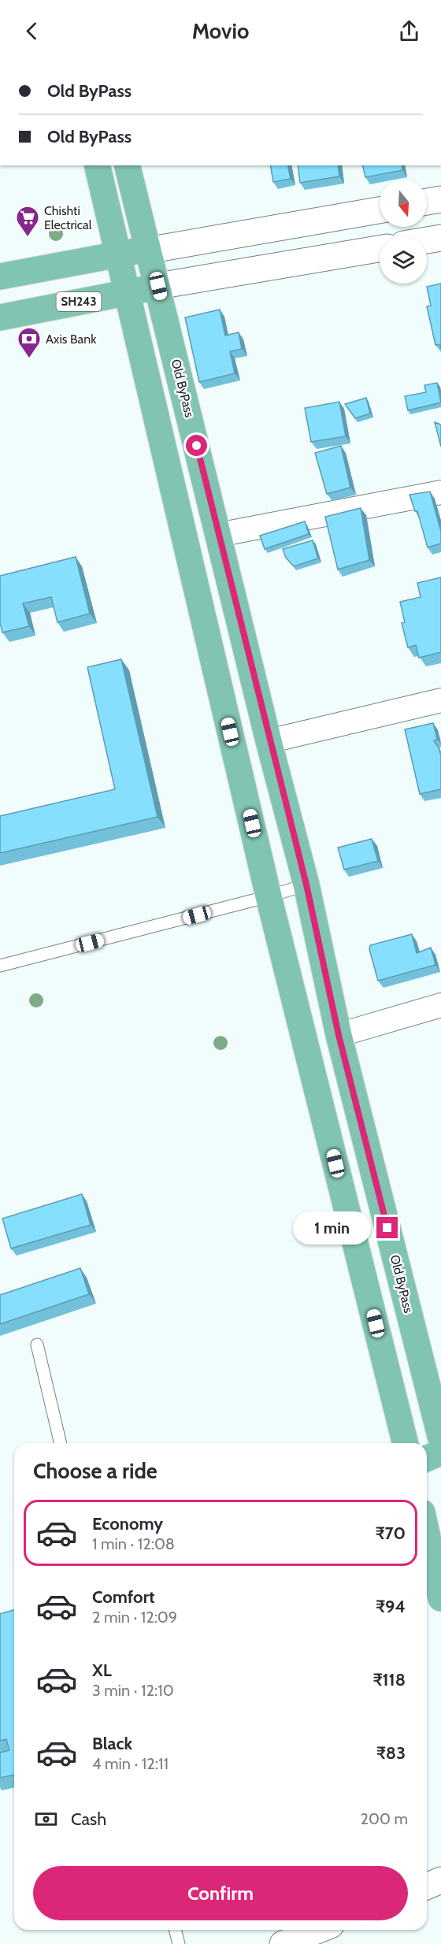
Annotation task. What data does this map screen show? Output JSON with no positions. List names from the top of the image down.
{
  "streets": {
    "main road": ["SH243", "Old ByPass"]
  },
  "crossings": [
    ["SH243", "Old ByPass"]
  ],
  "places": {
    "supermarket": ["Chishti Electrical"],
    "bank": ["Axis Bank"]
  },
  "north": "bottom",
  "page": {
    "header": "Movio",
    "banner": ["Old ByPass", "Old ByPass"],
    "bubble": "1 min",
    "heading": "Choose a ride",
    "list": [
      {
        "name": "Economy",
        "note": "1 min · 12:08",
        "value": "₹70"
      },
      {
        "name": "Comfort",
        "note": "2 min · 12:09",
        "value": "₹94"
      },
      {
        "name": "XL",
        "note": "3 min · 12:10",
        "value": "₹118"
      },
      {
        "name": "Black",
        "note": "4 min · 12:11",
        "value": "₹83"
      }
    ],
    "pay": ["Cash", "200 m"],
    "buttons": "Confirm"
  }
}
